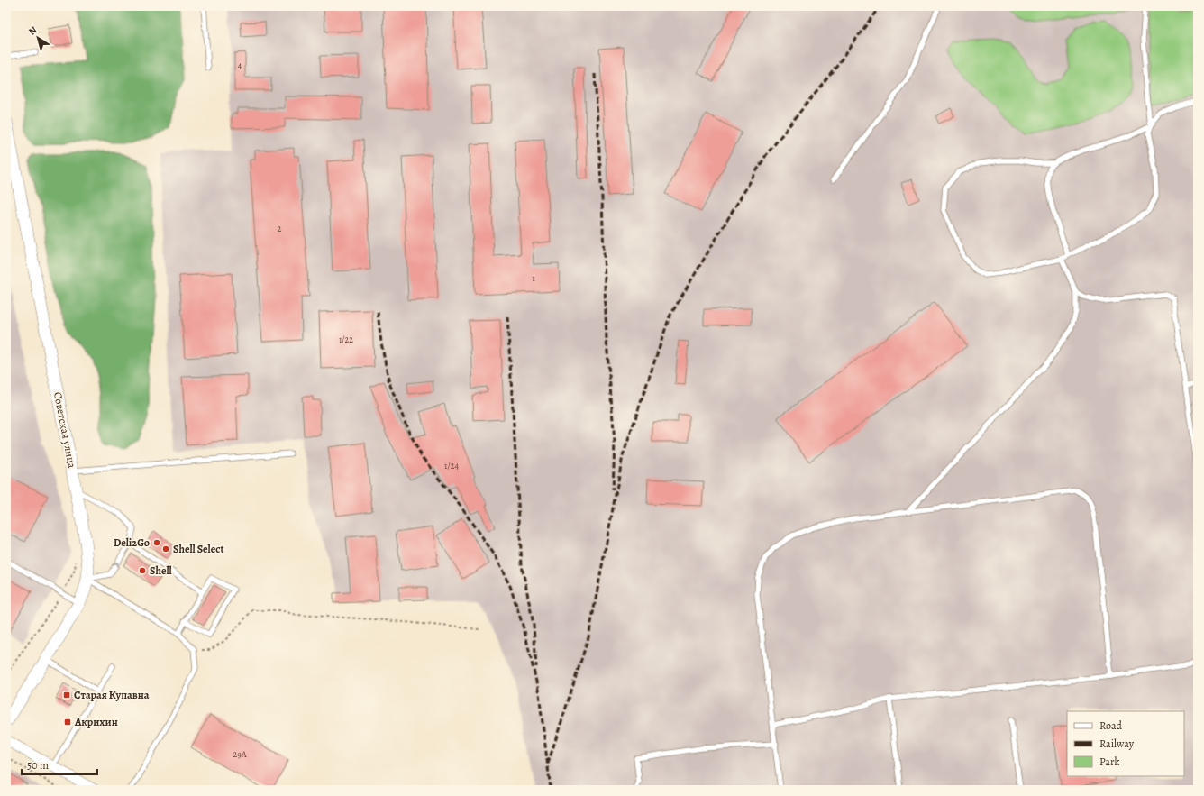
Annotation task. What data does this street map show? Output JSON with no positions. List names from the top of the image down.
{
  "streets": {
    "street": ["Советская улица"]
  },
  "places": {
    "other": ["Deli2Go", "Shell Select", "Shell"],
    "transit": ["Старая Купавна", "Акрихин"]
  },
  "house_numbers": [
    "4",
    "2",
    "1",
    "1/22",
    "1/24",
    "29А"
  ],
  "legend": ["Road", "Railway", "Park"],
  "scale_bar": "50 m",
  "north": "top left"
}
